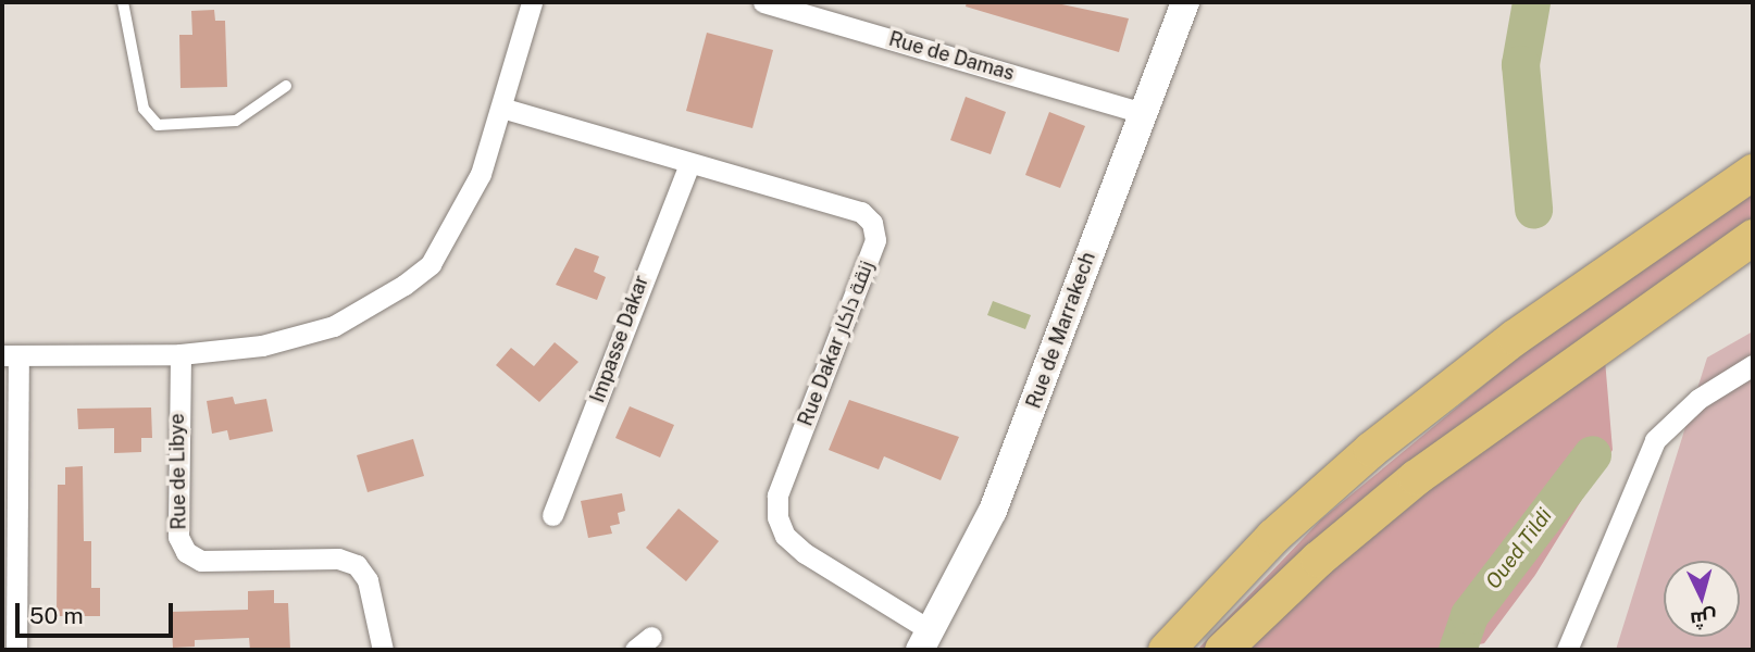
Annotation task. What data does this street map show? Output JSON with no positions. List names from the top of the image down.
{
  "streets": {
    "street": [
      "Rue de Damas",
      "Rue de Marrakech",
      "Impasse Dakar",
      "Rue Dakar زنقة داكار",
      "Rue de Libye"
    ]
  },
  "crossings": [
    ["Rue de Damas", "Rue de Marrakech"],
    ["Rue de Marrakech", "Rue Dakar زنقة داكار"],
    ["Impasse Dakar", "Rue Dakar زنقة داكار"]
  ],
  "water": ["Oued Tildi"],
  "scale_bar": "50 m",
  "north": "bottom"
}
